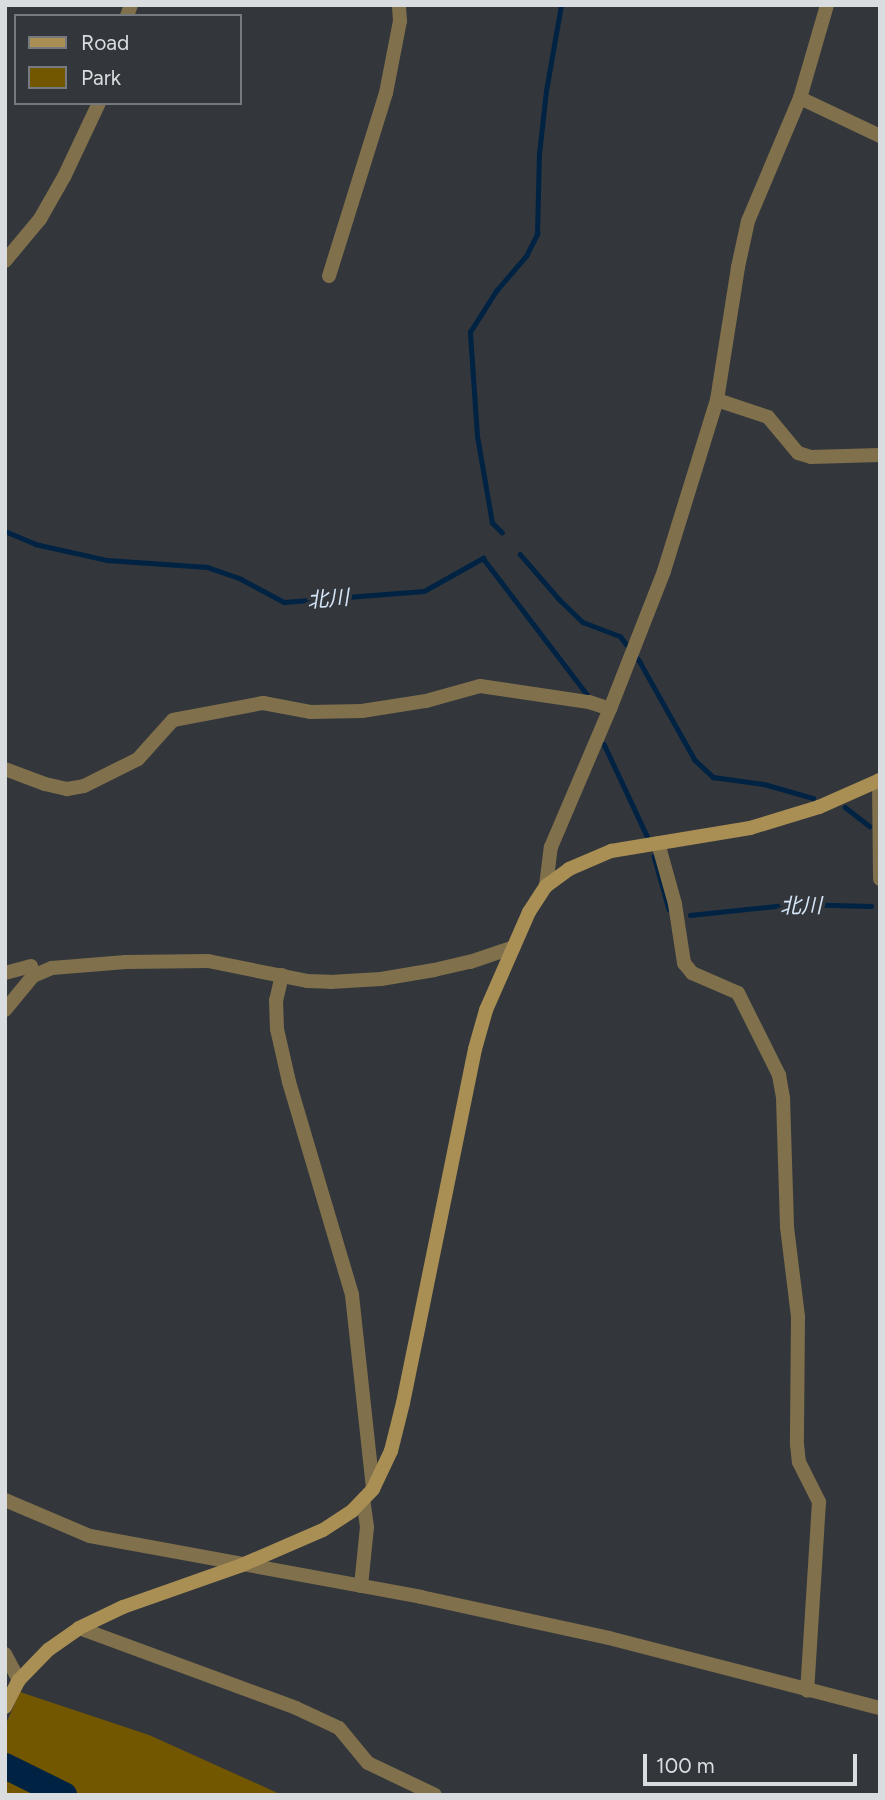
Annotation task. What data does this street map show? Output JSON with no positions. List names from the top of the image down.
{
  "water": ["北川"],
  "legend": ["Road", "Park"],
  "scale_bar": "100 m"
}
